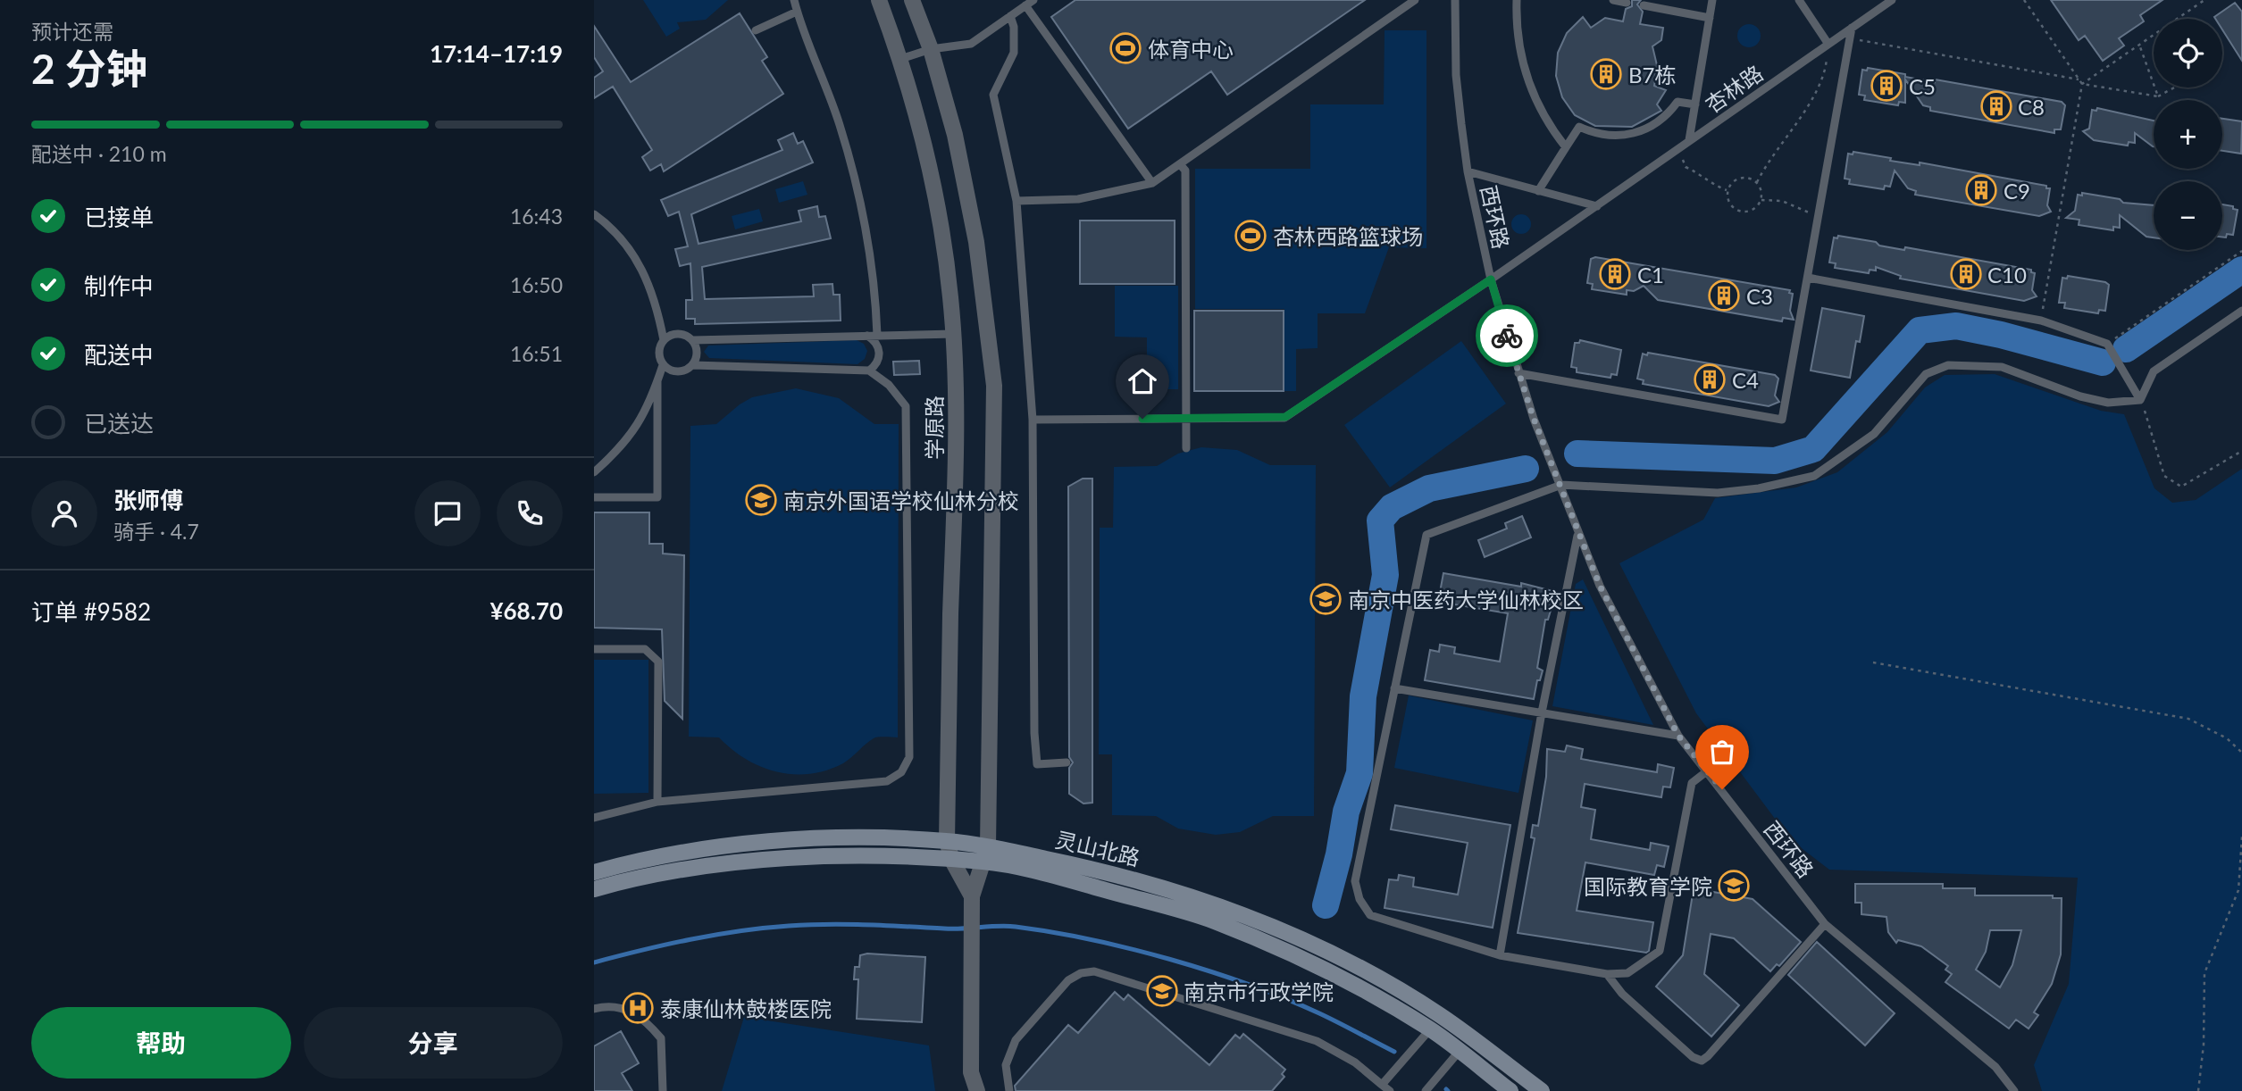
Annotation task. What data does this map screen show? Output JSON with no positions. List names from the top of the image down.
{
  "streets": {
    "main road": ["灵山北路"],
    "street": ["学原路"],
    "lane": ["杏林路", "西环路"]
  },
  "crossings": [
    ["杏林路", "西环路"],
    ["学原路", "灵山北路"]
  ],
  "places": {
    "sports": ["体育中心", "杏林西路篮球场"],
    "building": [
      "B7栋",
      "C5",
      "C8",
      "C9",
      "C1",
      "C10",
      "C3",
      "C4"
    ],
    "school or university": [
      "南京外国语学校仙林分校",
      "南京中医药大学仙林校区",
      "国际教育学院",
      "南京市行政学院"
    ],
    "hospital": ["泰康仙林鼓楼医院"]
  },
  "page": {
    "heading": ["2 分钟", "预计还需", "17:14–17:19"],
    "panel": [
      "张师傅",
      "骑手 · 4.7",
      "订单 #9582",
      "¥68.70"
    ],
    "map_buttons": ["+", "−"],
    "bar": "配送中 · 210 m",
    "list": [
      ["已接单", "16:43"],
      ["制作中", "16:50"],
      ["配送中", "16:51"],
      "已送达"
    ],
    "buttons": ["帮助", "分享"]
  }
}
